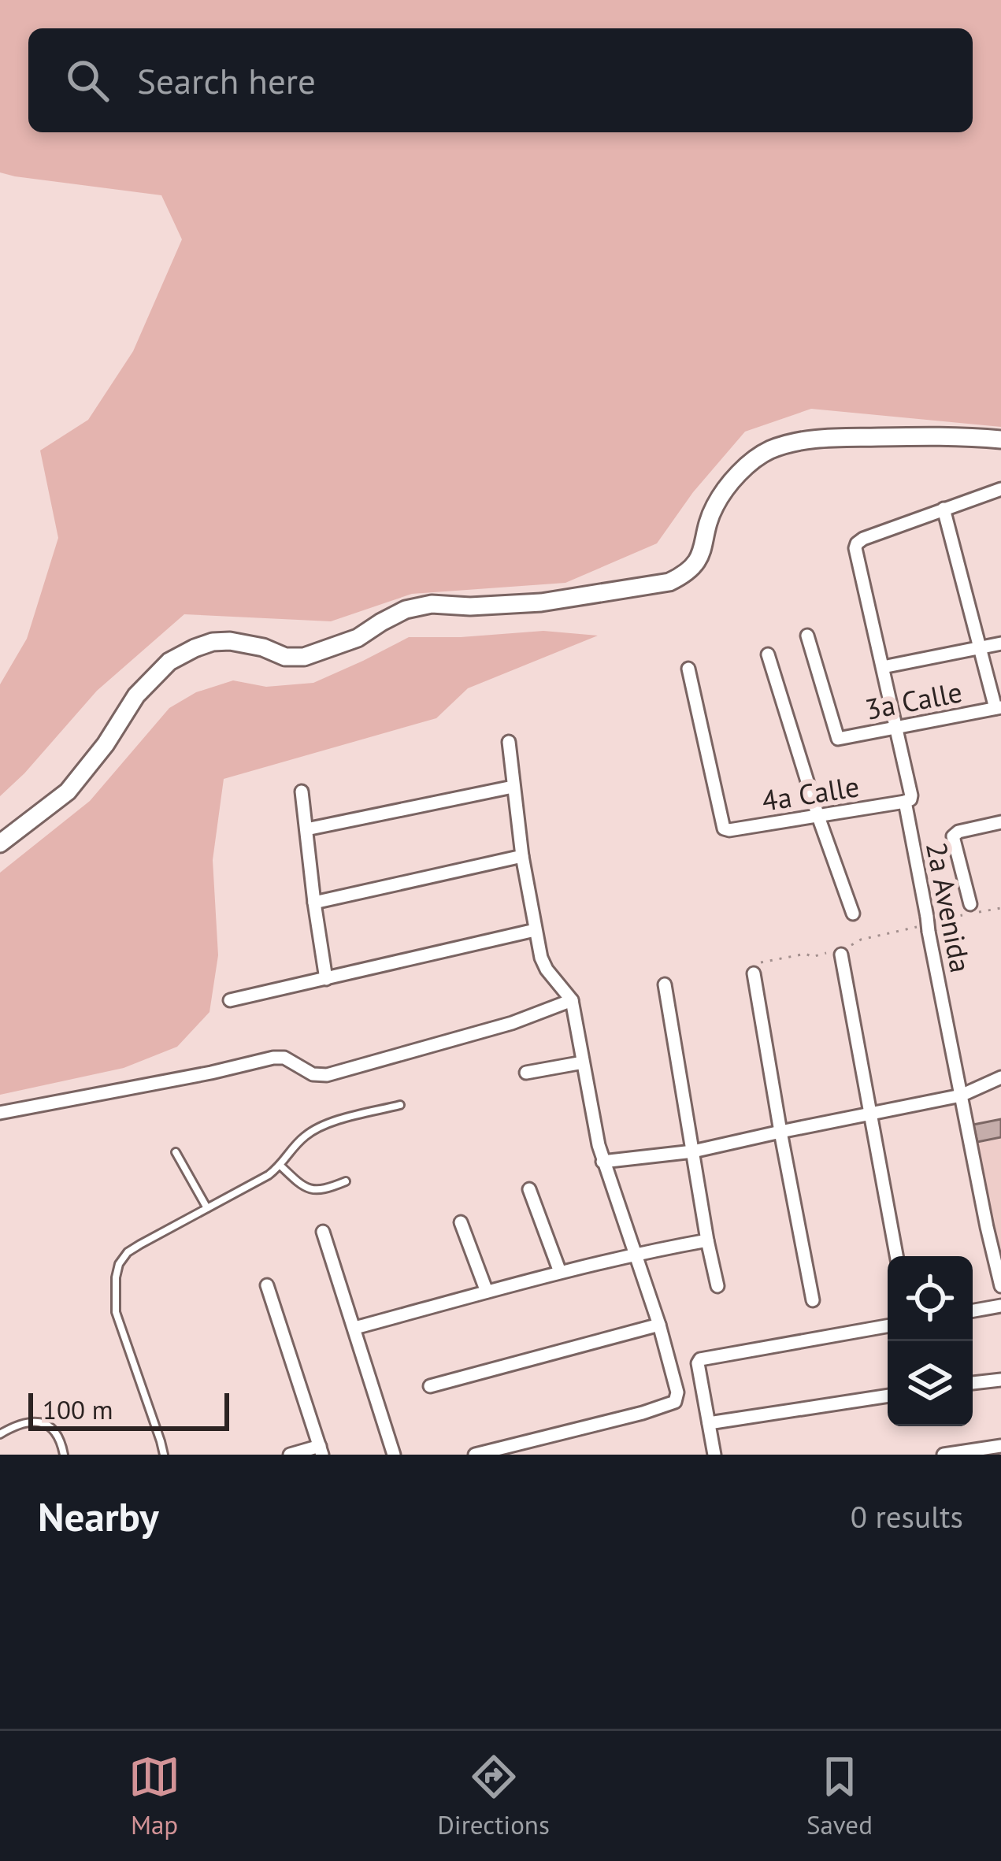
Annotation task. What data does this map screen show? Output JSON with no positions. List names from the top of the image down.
{
  "streets": {
    "street": ["3a Calle", "4a Calle", "2a Avenida"]
  },
  "crossings": [
    ["3a Calle", "2a Avenida"],
    ["4a Calle", "2a Avenida"]
  ],
  "scale_bar": "100 m",
  "page": {
    "search": "Search here",
    "scale": "100 m",
    "heading": ["Nearby", "0 results"],
    "nav": ["Map", "Directions", "Saved"]
  }
}
